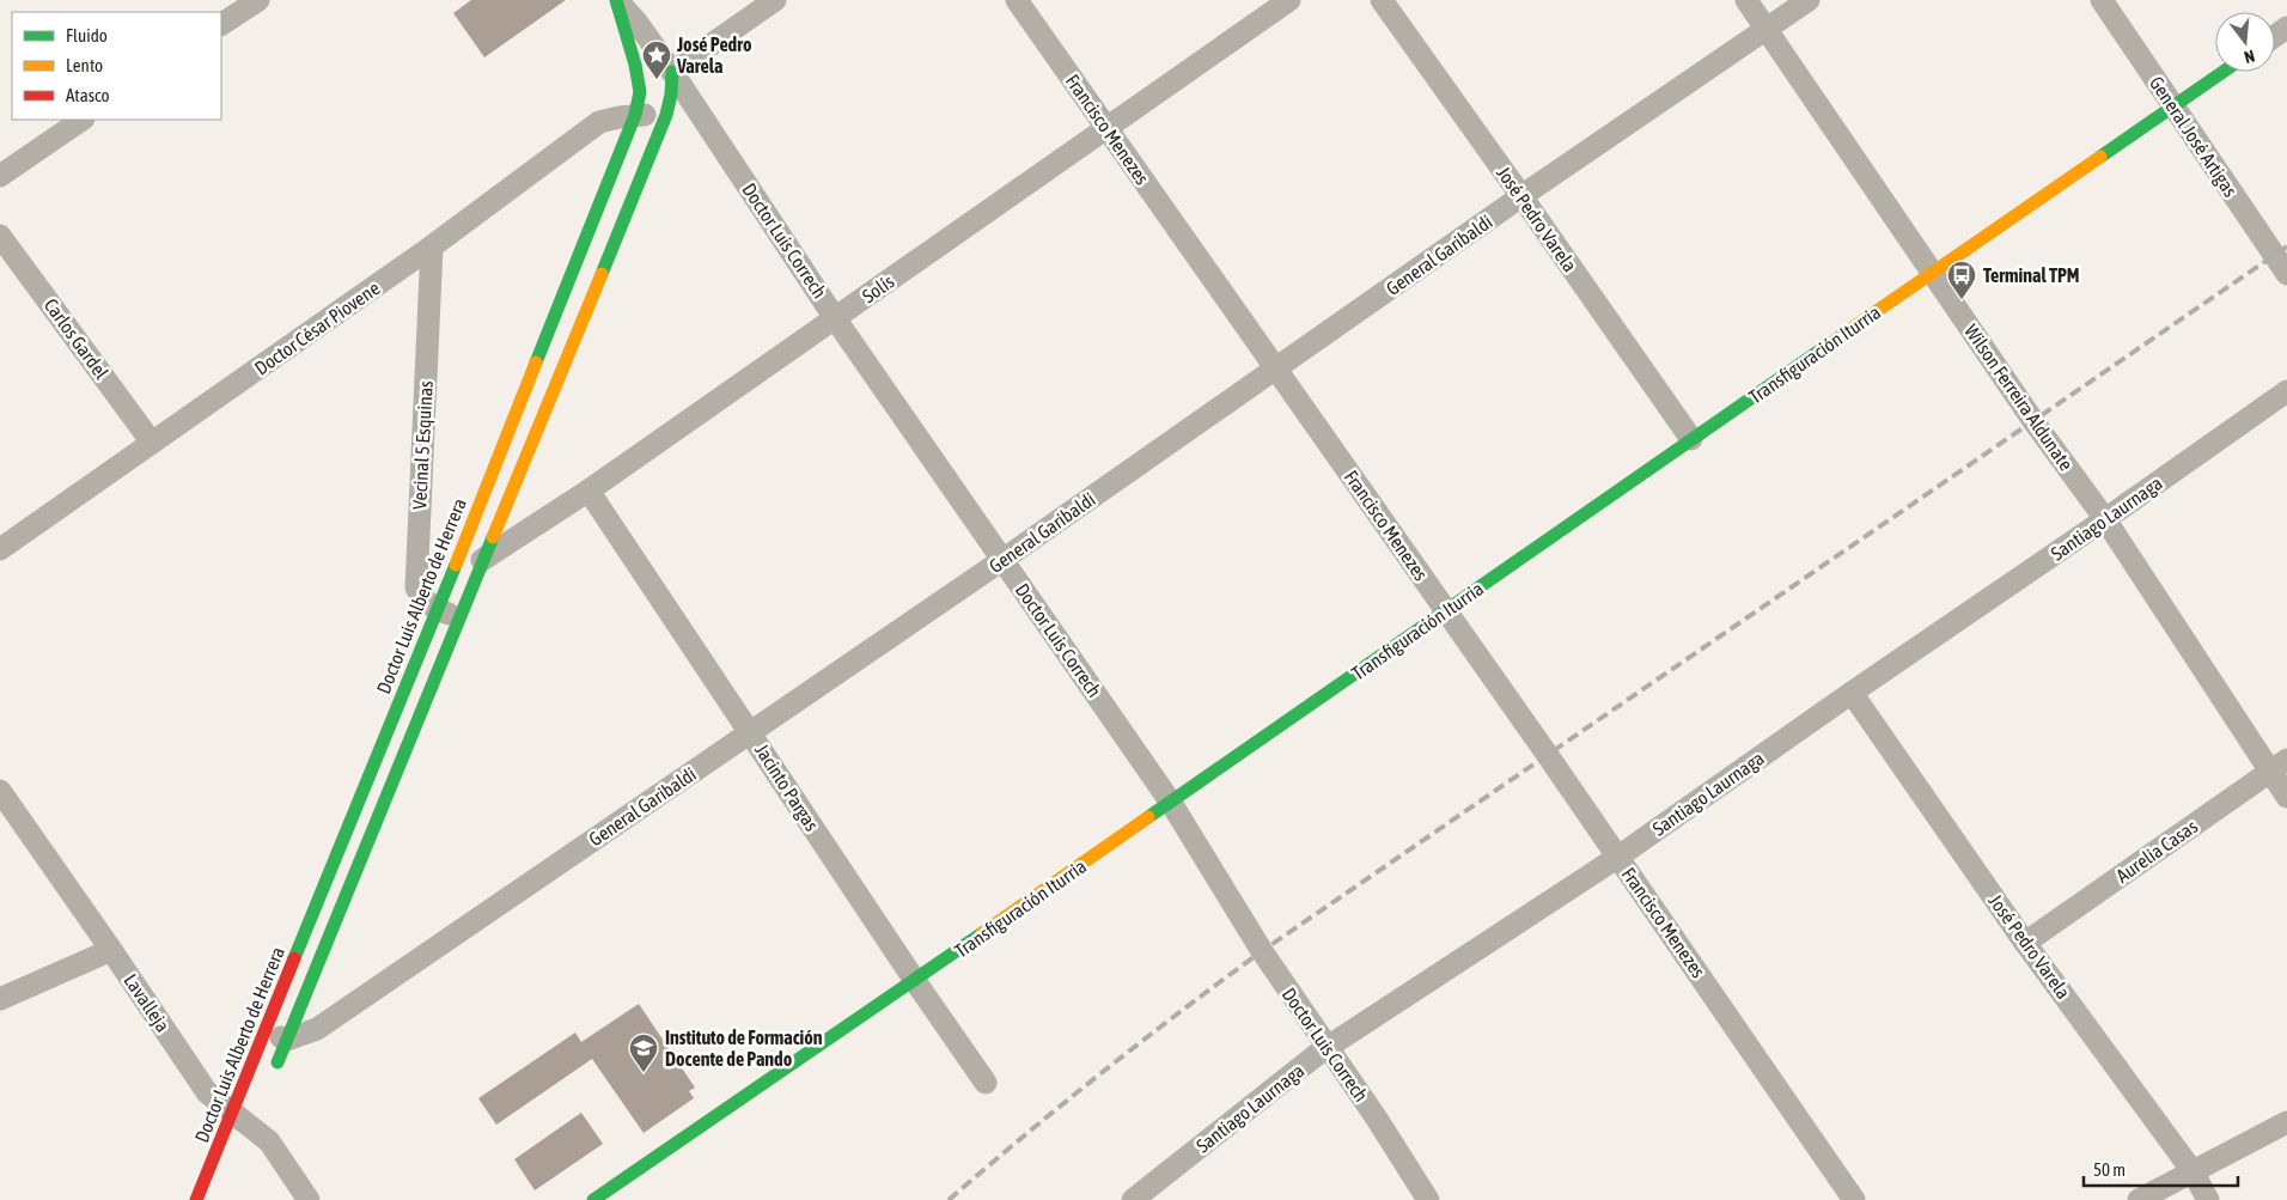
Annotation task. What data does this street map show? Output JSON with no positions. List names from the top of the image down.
{
  "streets": {
    "street": [
      "Francisco Menezes",
      "General José Artigas",
      "José Pedro Varela",
      "Doctor Luis Correch",
      "General Garibaldi",
      "Solís",
      "Doctor César Piovene",
      "Carlos Gardel",
      "Transfiguración Iturria",
      "Wilson Ferreira Aldunate",
      "Vecinal 5 Esquinas",
      "Santiago Laurnaga",
      "Doctor Luis Alberto de Herrera",
      "Jacinto Pargas",
      "Aurelia Casas",
      "Lavalleja"
    ]
  },
  "crossings": [
    ["Francisco Menezes", "General Garibaldi"],
    ["Francisco Menezes", "Solís"],
    ["Francisco Menezes", "Transfiguración Iturria"],
    ["Francisco Menezes", "Santiago Laurnaga"],
    ["General José Artigas", "Transfiguración Iturria"],
    ["José Pedro Varela", "General Garibaldi"],
    ["José Pedro Varela", "Transfiguración Iturria"],
    ["José Pedro Varela", "Santiago Laurnaga"],
    ["José Pedro Varela", "Aurelia Casas"],
    ["Doctor Luis Correch", "General Garibaldi"],
    ["Doctor Luis Correch", "Solís"],
    ["Doctor Luis Correch", "Transfiguración Iturria"],
    ["Doctor Luis Correch", "Santiago Laurnaga"],
    ["Doctor Luis Correch", "Doctor Luis Alberto de Herrera"],
    ["General Garibaldi", "Wilson Ferreira Aldunate"],
    ["General Garibaldi", "Jacinto Pargas"],
    ["Solís", "Jacinto Pargas"],
    ["Doctor César Piovene", "Carlos Gardel"],
    ["Doctor César Piovene", "Vecinal 5 Esquinas"],
    ["Doctor César Piovene", "Doctor Luis Alberto de Herrera"],
    ["Transfiguración Iturria", "Wilson Ferreira Aldunate"],
    ["Transfiguración Iturria", "Jacinto Pargas"],
    ["Wilson Ferreira Aldunate", "Santiago Laurnaga"],
    ["Wilson Ferreira Aldunate", "Aurelia Casas"],
    ["Vecinal 5 Esquinas", "Doctor Luis Alberto de Herrera"],
    ["Doctor Luis Alberto de Herrera", "Lavalleja"]
  ],
  "places": {
    "place": ["José Pedro Varela"],
    "bus stop": ["Terminal TPM"],
    "school or university": ["Instituto de Formación Docente de Pando"]
  },
  "legend": ["Fluido", "Lento", "Atasco"],
  "scale_bar": "50 m",
  "north": "bottom"
}
